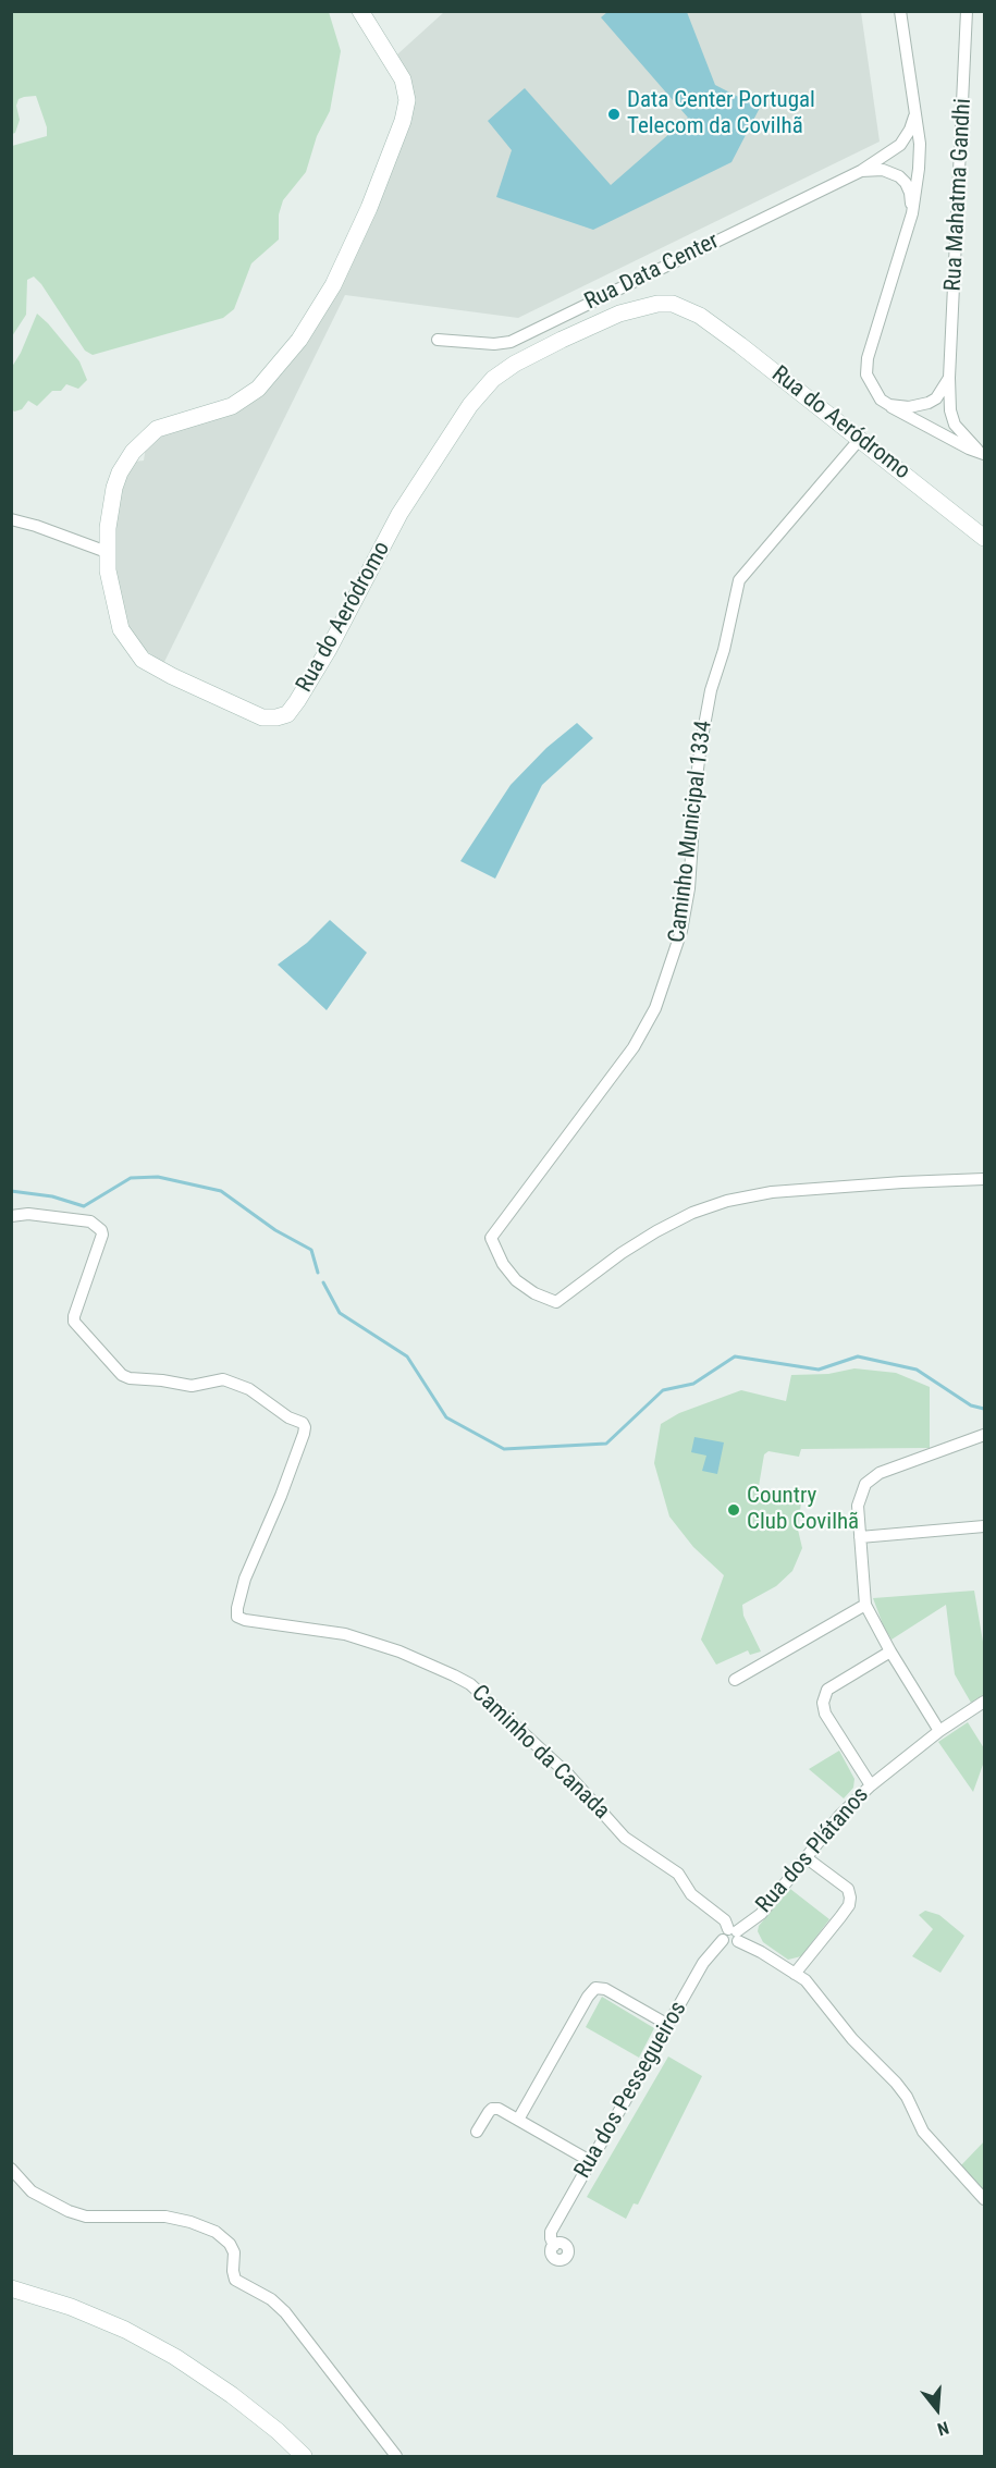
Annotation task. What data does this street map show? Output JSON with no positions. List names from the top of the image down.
{
  "streets": {
    "main road": ["Rua do Aeródromo"],
    "street": [
      "Rua Mahatma Gandhi",
      "Rua Data Center",
      "Caminho Municipal 1334",
      "Caminho da Canada",
      "Rua dos Plátanos",
      "Rua dos Pessegueiros"
    ]
  },
  "crossings": [
    ["Rua Mahatma Gandhi", "Rua Data Center"],
    ["Rua do Aeródromo", "Caminho Municipal 1334"],
    ["Caminho da Canada", "Rua dos Plátanos"],
    ["Caminho da Canada", "Rua dos Pessegueiros"],
    ["Rua dos Plátanos", "Rua dos Pessegueiros"]
  ],
  "places": ["Data Center Portugal Telecom da Covilhã", "Country Club Covilhã"],
  "north": "bottom"
}
